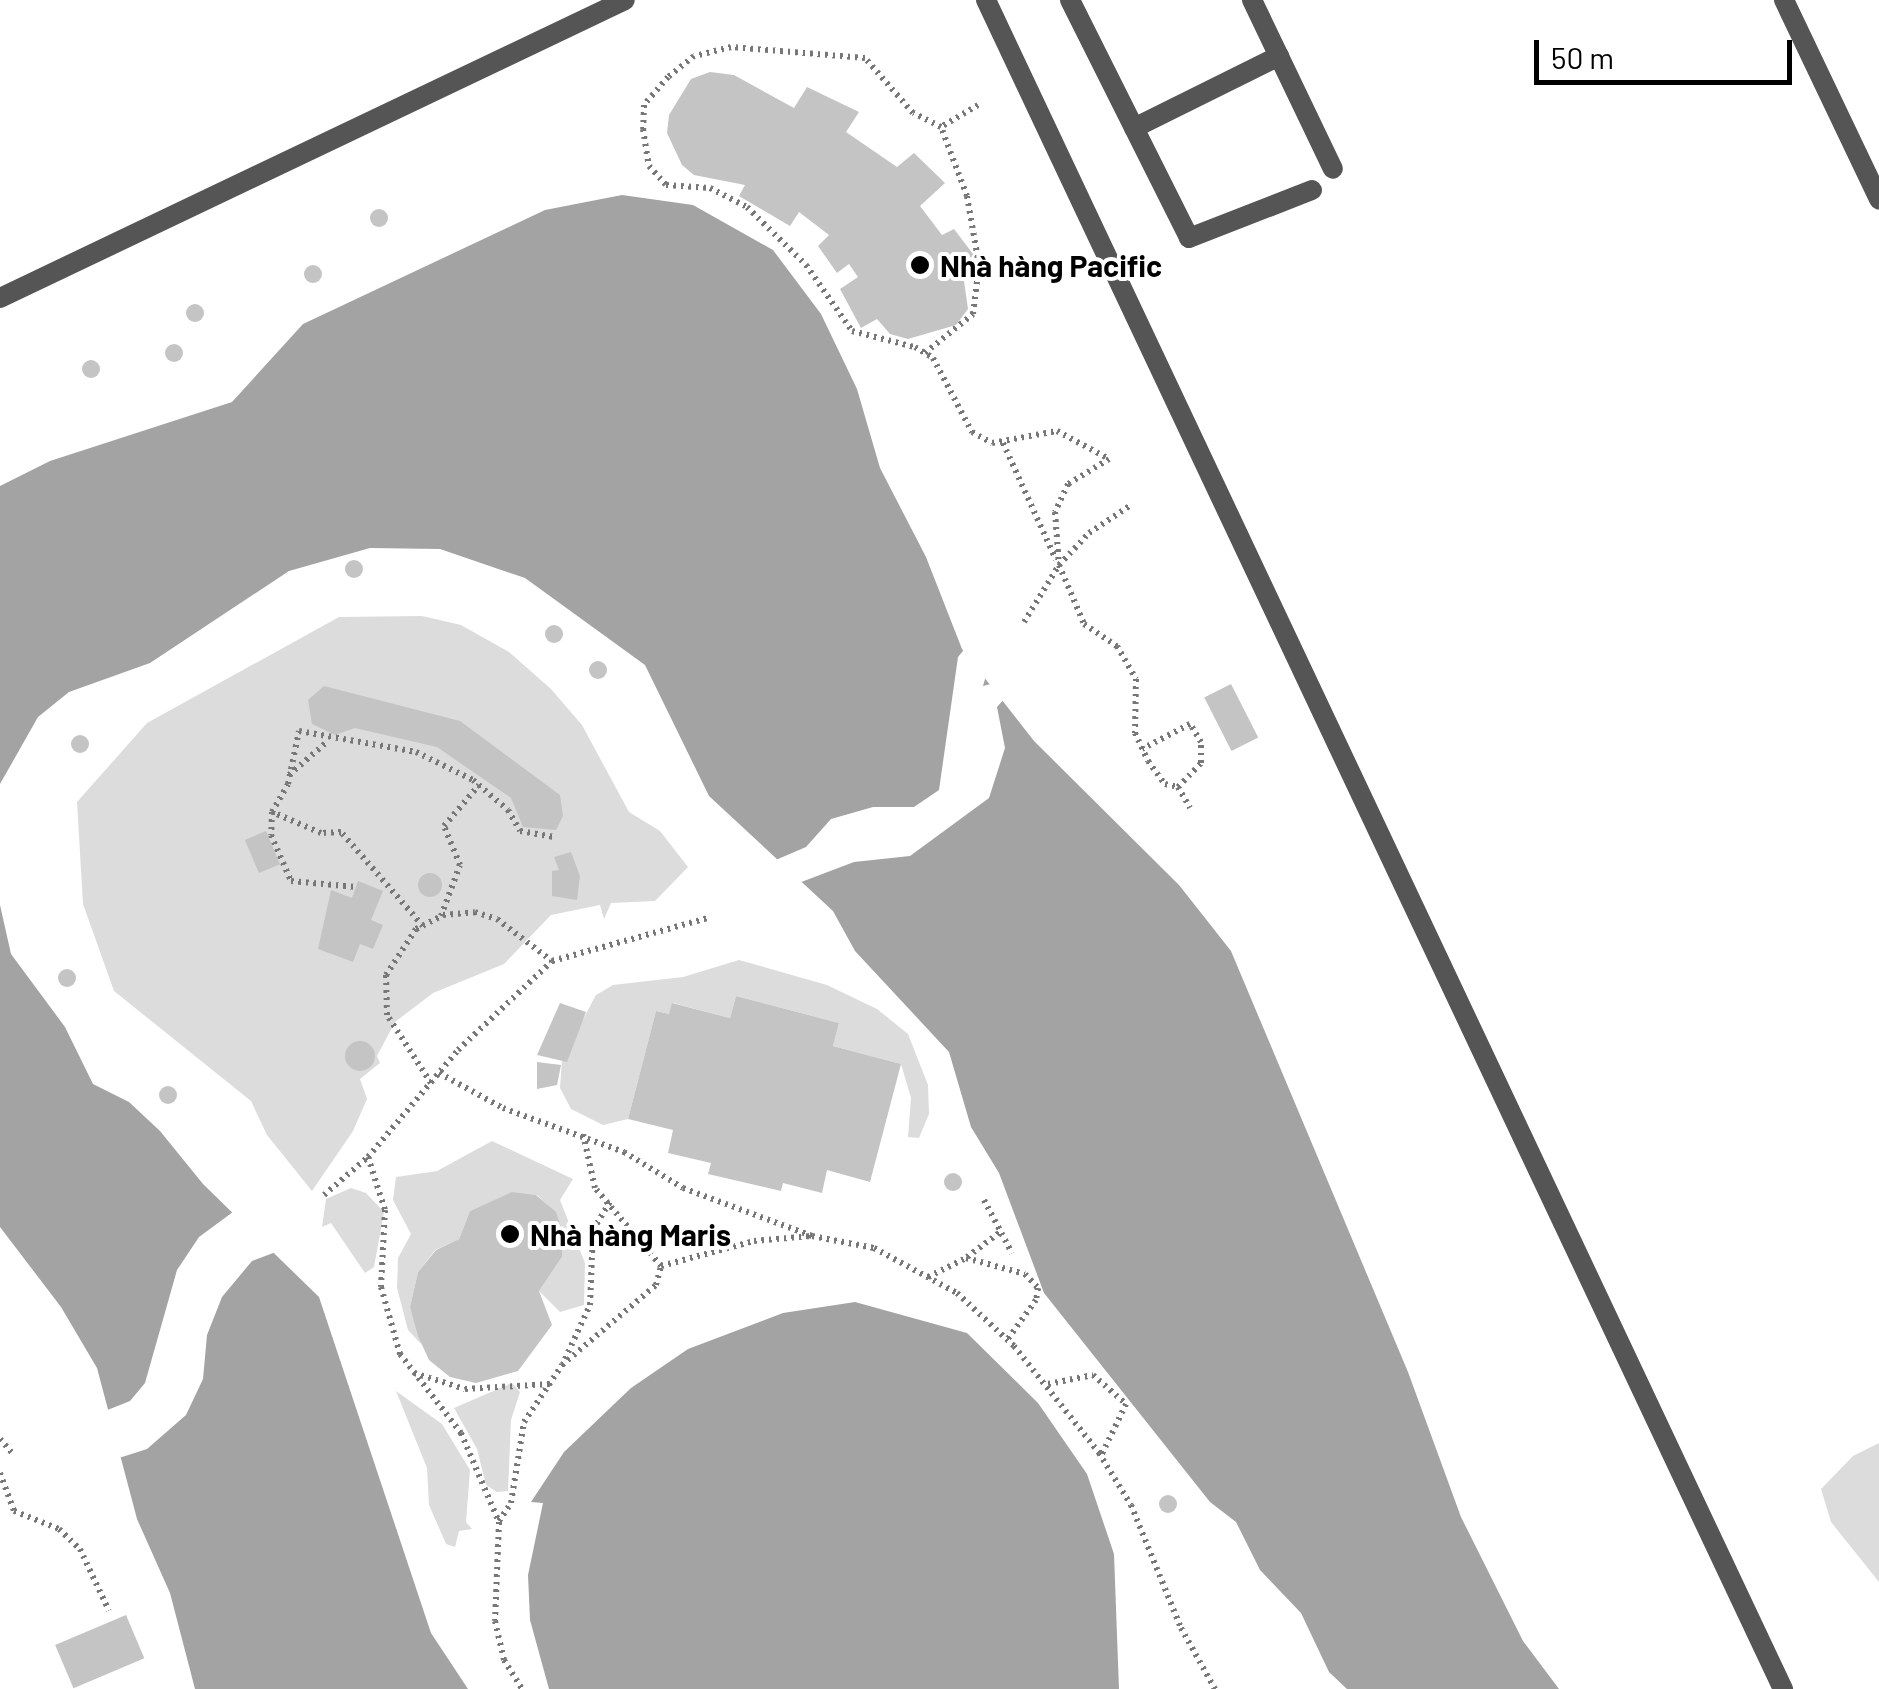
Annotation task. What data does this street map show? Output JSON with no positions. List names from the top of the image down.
{
  "places": ["Nhà hàng Pacific", "Nhà hàng Maris"],
  "scale_bar": "50 m"
}
